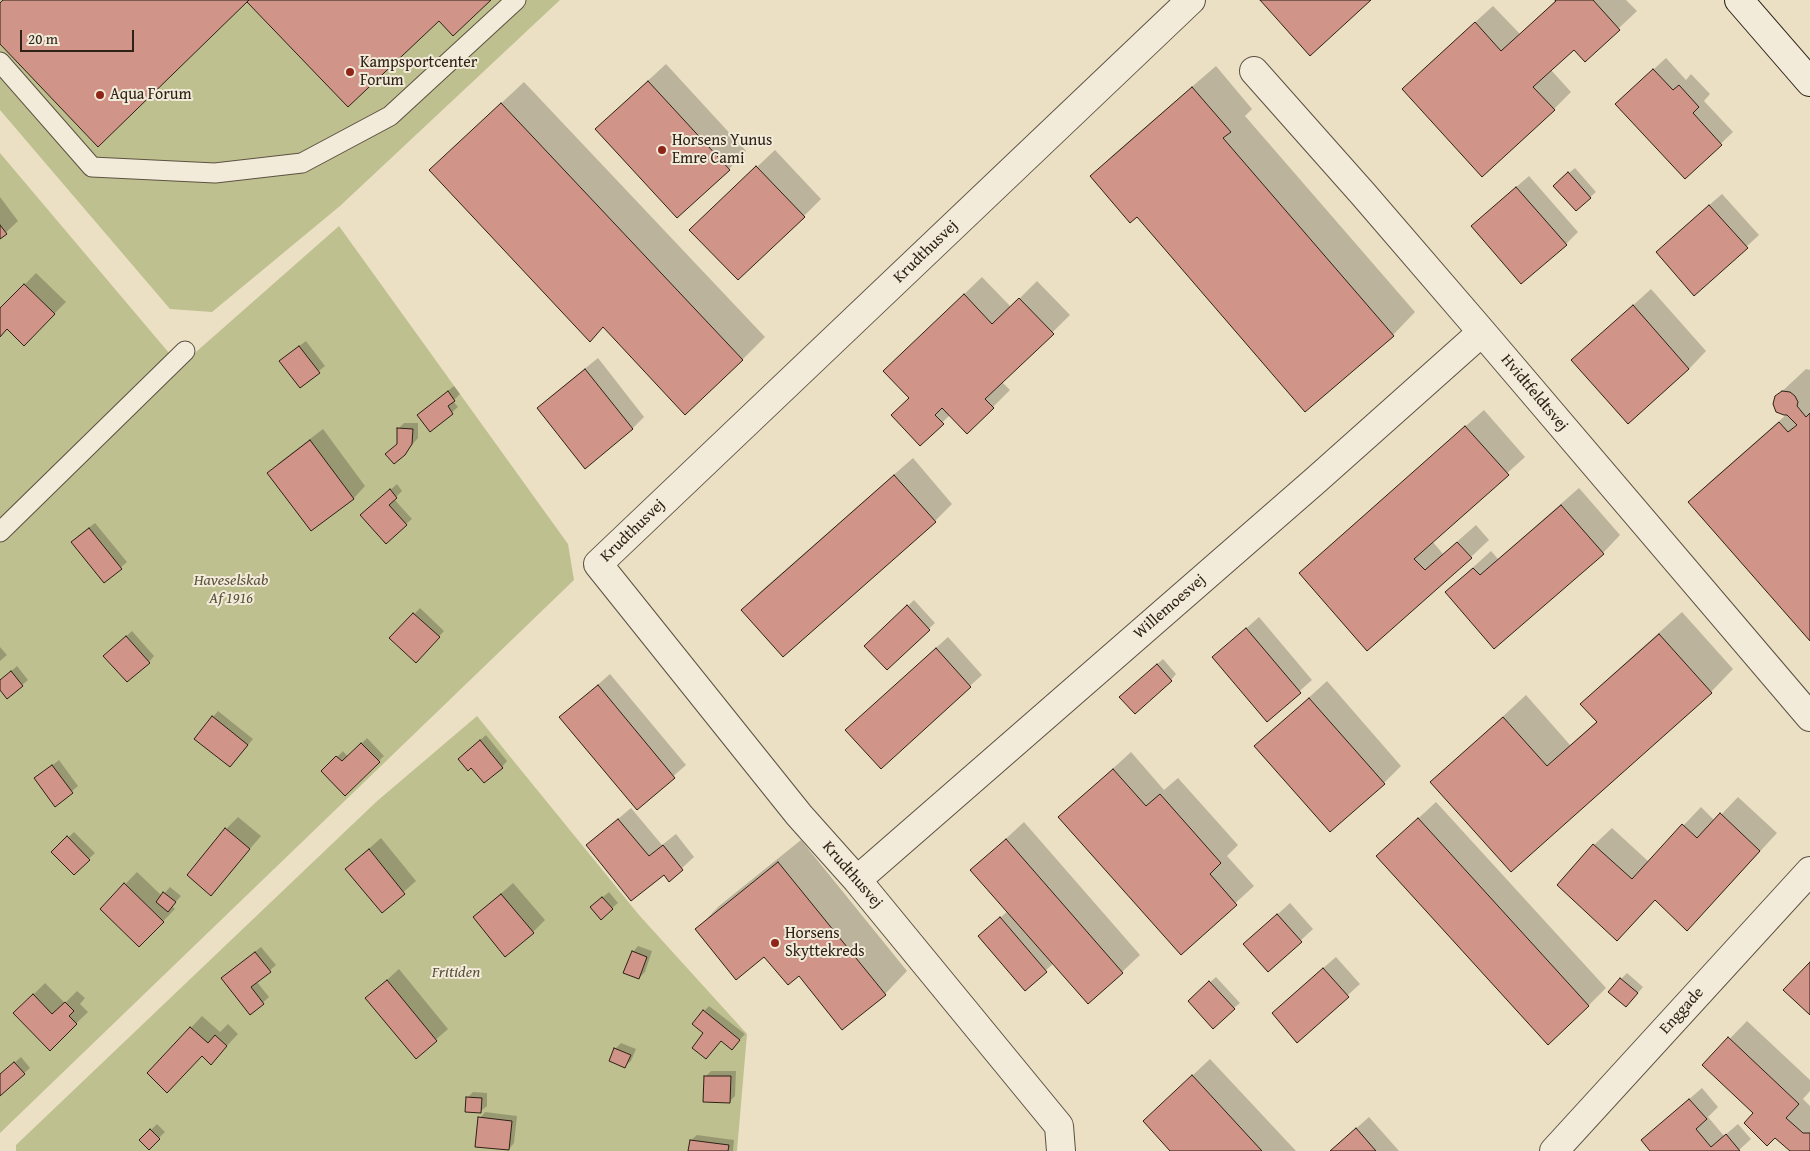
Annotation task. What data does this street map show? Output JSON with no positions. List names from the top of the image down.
{
  "streets": {
    "street": [
      "Krudthusvej",
      "Hvidtfeldtsvej",
      "Willemoesvej",
      "Enggade"
    ]
  },
  "crossings": [
    ["Krudthusvej", "Willemoesvej"],
    ["Hvidtfeldtsvej", "Willemoesvej"]
  ],
  "parks": ["Haveselskab Af 1916", "Fritiden"],
  "places": [
    "Kampsportcenter Forum",
    "Aqua Forum",
    "Horsens Yunus Emre Cami",
    "Horsens Skyttekreds"
  ],
  "scale_bar": "20 m"
}
